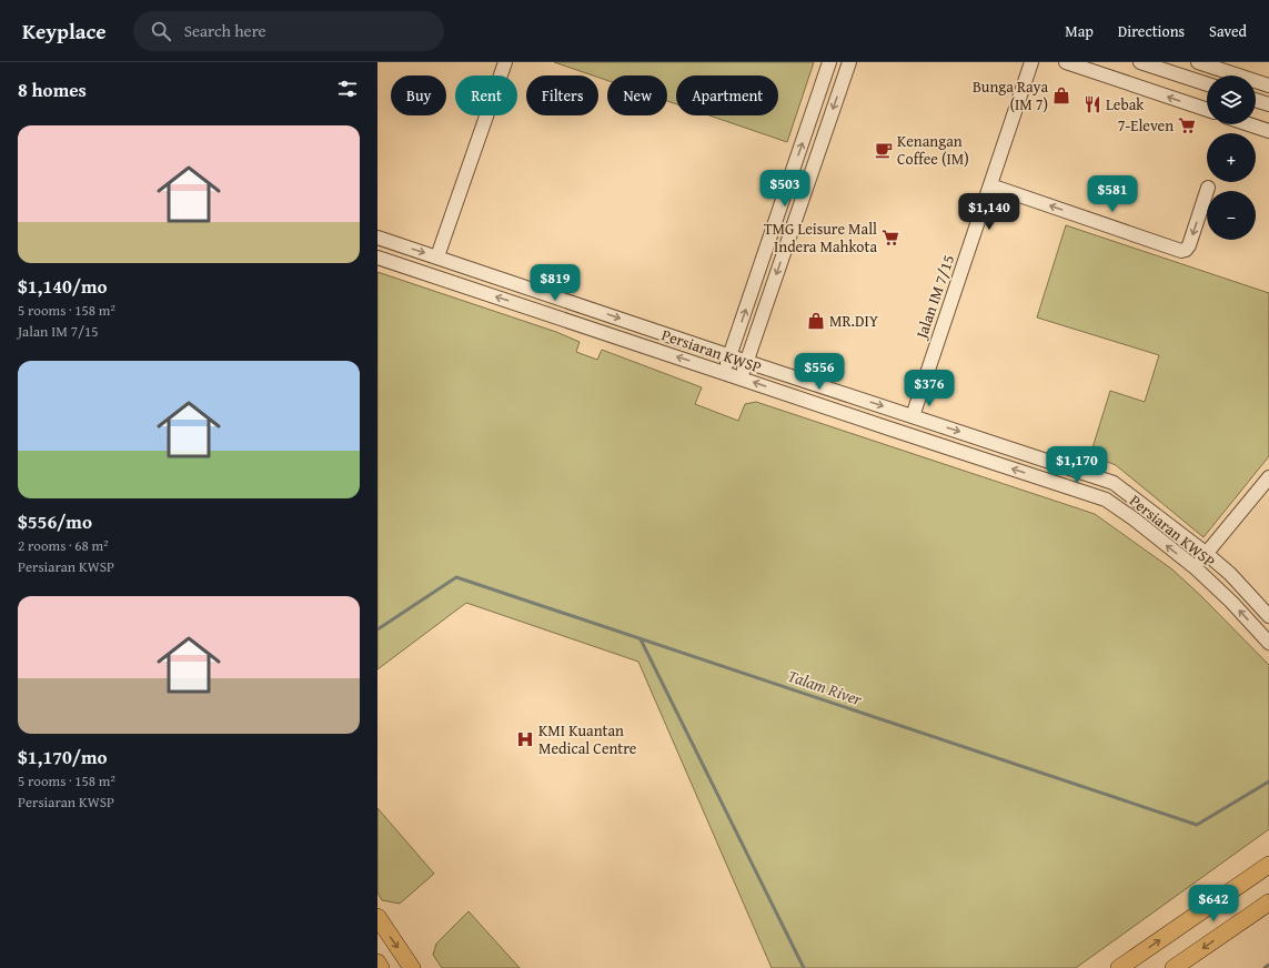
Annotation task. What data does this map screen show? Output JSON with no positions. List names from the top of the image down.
{
  "streets": {
    "street": ["Jalan IM 7/15", "Persiaran KWSP"]
  },
  "crossings": [
    ["Jalan IM 7/15", "Persiaran KWSP"]
  ],
  "water": ["Talam River"],
  "places": {
    "shop": ["Bunga Raya (IM 7)", "MR.DIY"],
    "restaurant": ["Lebak"],
    "supermarket": ["7-Eleven", "TMG Leisure Mall Indera Mahkota"],
    "cafe": ["Kenangan Coffee (IM)"],
    "hospital": ["KMI Kuantan Medical Centre"]
  },
  "page": {
    "header": "Keyplace",
    "search": "Search here",
    "nav": ["Map", "Directions", "Saved"],
    "heading": "8 homes",
    "map_buttons": ["+", "−"],
    "chip": [
      "Buy",
      "Rent",
      "Filters",
      "New",
      "Apartment"
    ],
    "list": [
      {
        "name": "$1,140/mo",
        "note": "5 rooms · 158 m² · Jalan IM 7/15"
      },
      {
        "name": "$556/mo",
        "note": "2 rooms · 68 m² · Persiaran KWSP"
      },
      {
        "name": "$1,170/mo",
        "note": "5 rooms · 158 m² · Persiaran KWSP"
      }
    ],
    "price": [
      "$503",
      "$581",
      "$1,140",
      "$819",
      "$556",
      "$376",
      "$1,170",
      "$642"
    ]
  }
}
